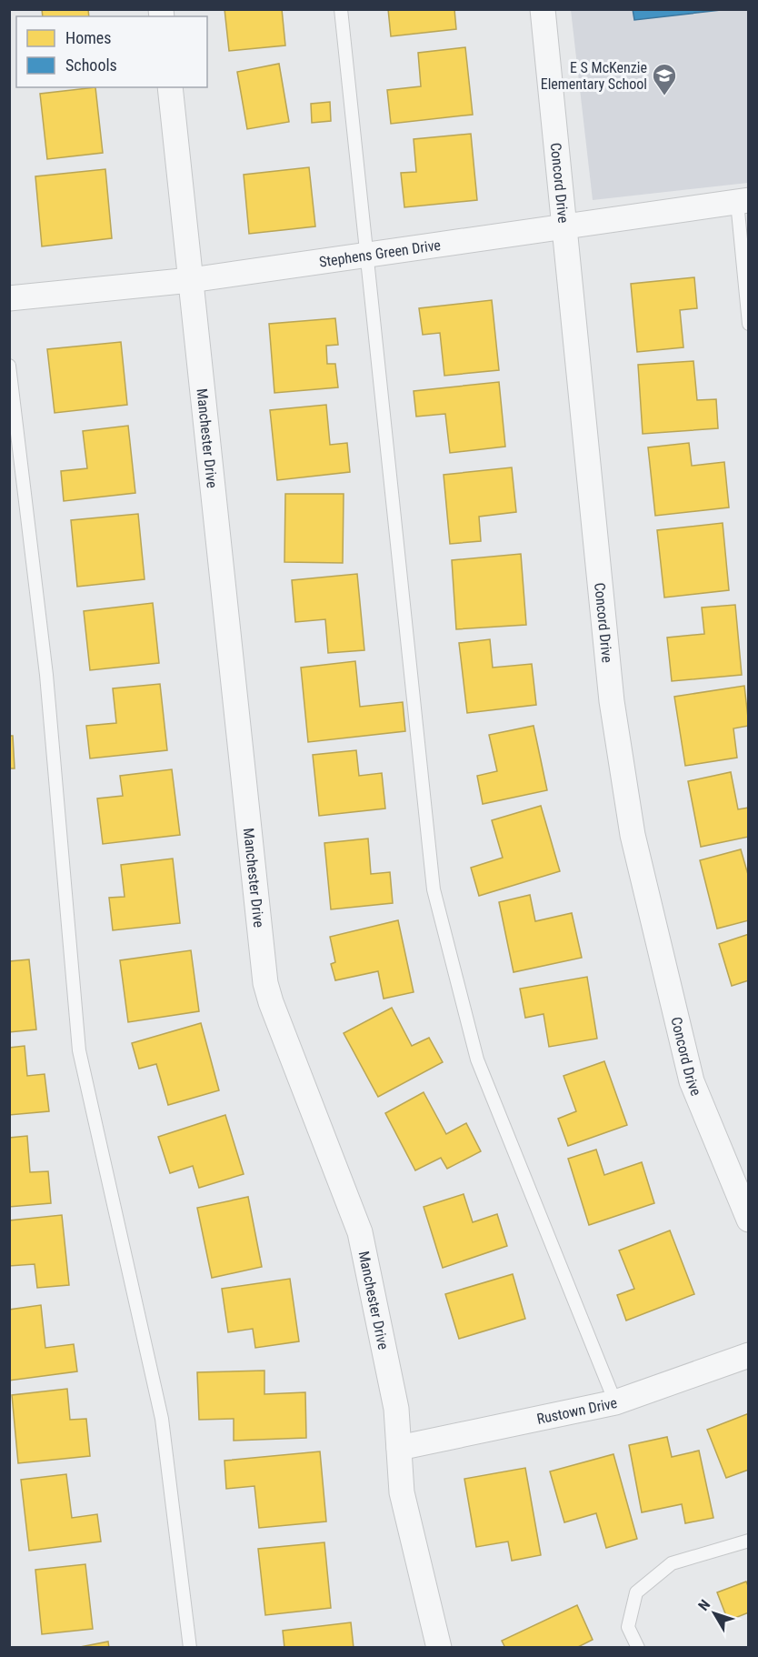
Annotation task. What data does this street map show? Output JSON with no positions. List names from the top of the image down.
{
  "streets": {
    "street": [
      "Concord Drive",
      "Stephens Green Drive",
      "Manchester Drive",
      "Rustown Drive"
    ]
  },
  "crossings": [
    ["Concord Drive", "Stephens Green Drive"],
    ["Stephens Green Drive", "Manchester Drive"],
    ["Manchester Drive", "Rustown Drive"]
  ],
  "places": {
    "school or university": ["E S McKenzie Elementary School"]
  },
  "legend": ["Homes", "Schools"],
  "north": "top left"
}
